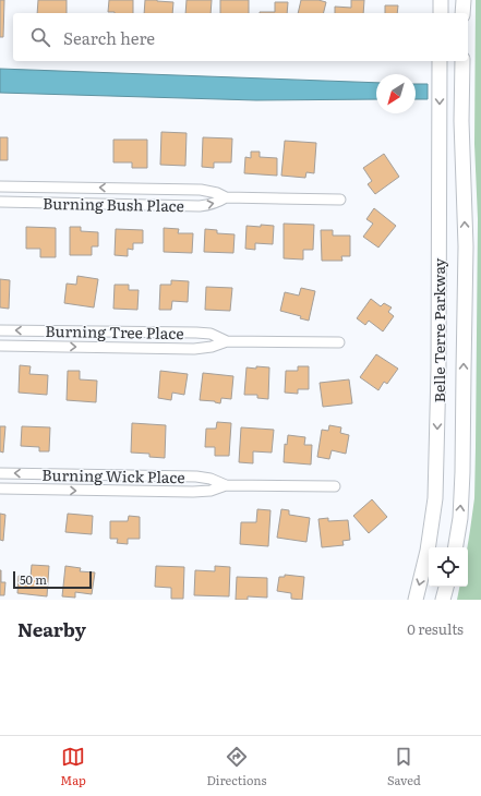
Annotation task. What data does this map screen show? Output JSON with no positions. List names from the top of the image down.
{
  "streets": {
    "main road": ["Belle Terre Parkway"],
    "street": ["Burning Bush Place", "Burning Tree Place", "Burning Wick Place"]
  },
  "scale_bar": "50 m",
  "north": "bottom left",
  "page": {
    "search": "Search here",
    "scale": "50 m",
    "heading": ["Nearby", "0 results"],
    "nav": ["Map", "Directions", "Saved"]
  }
}
